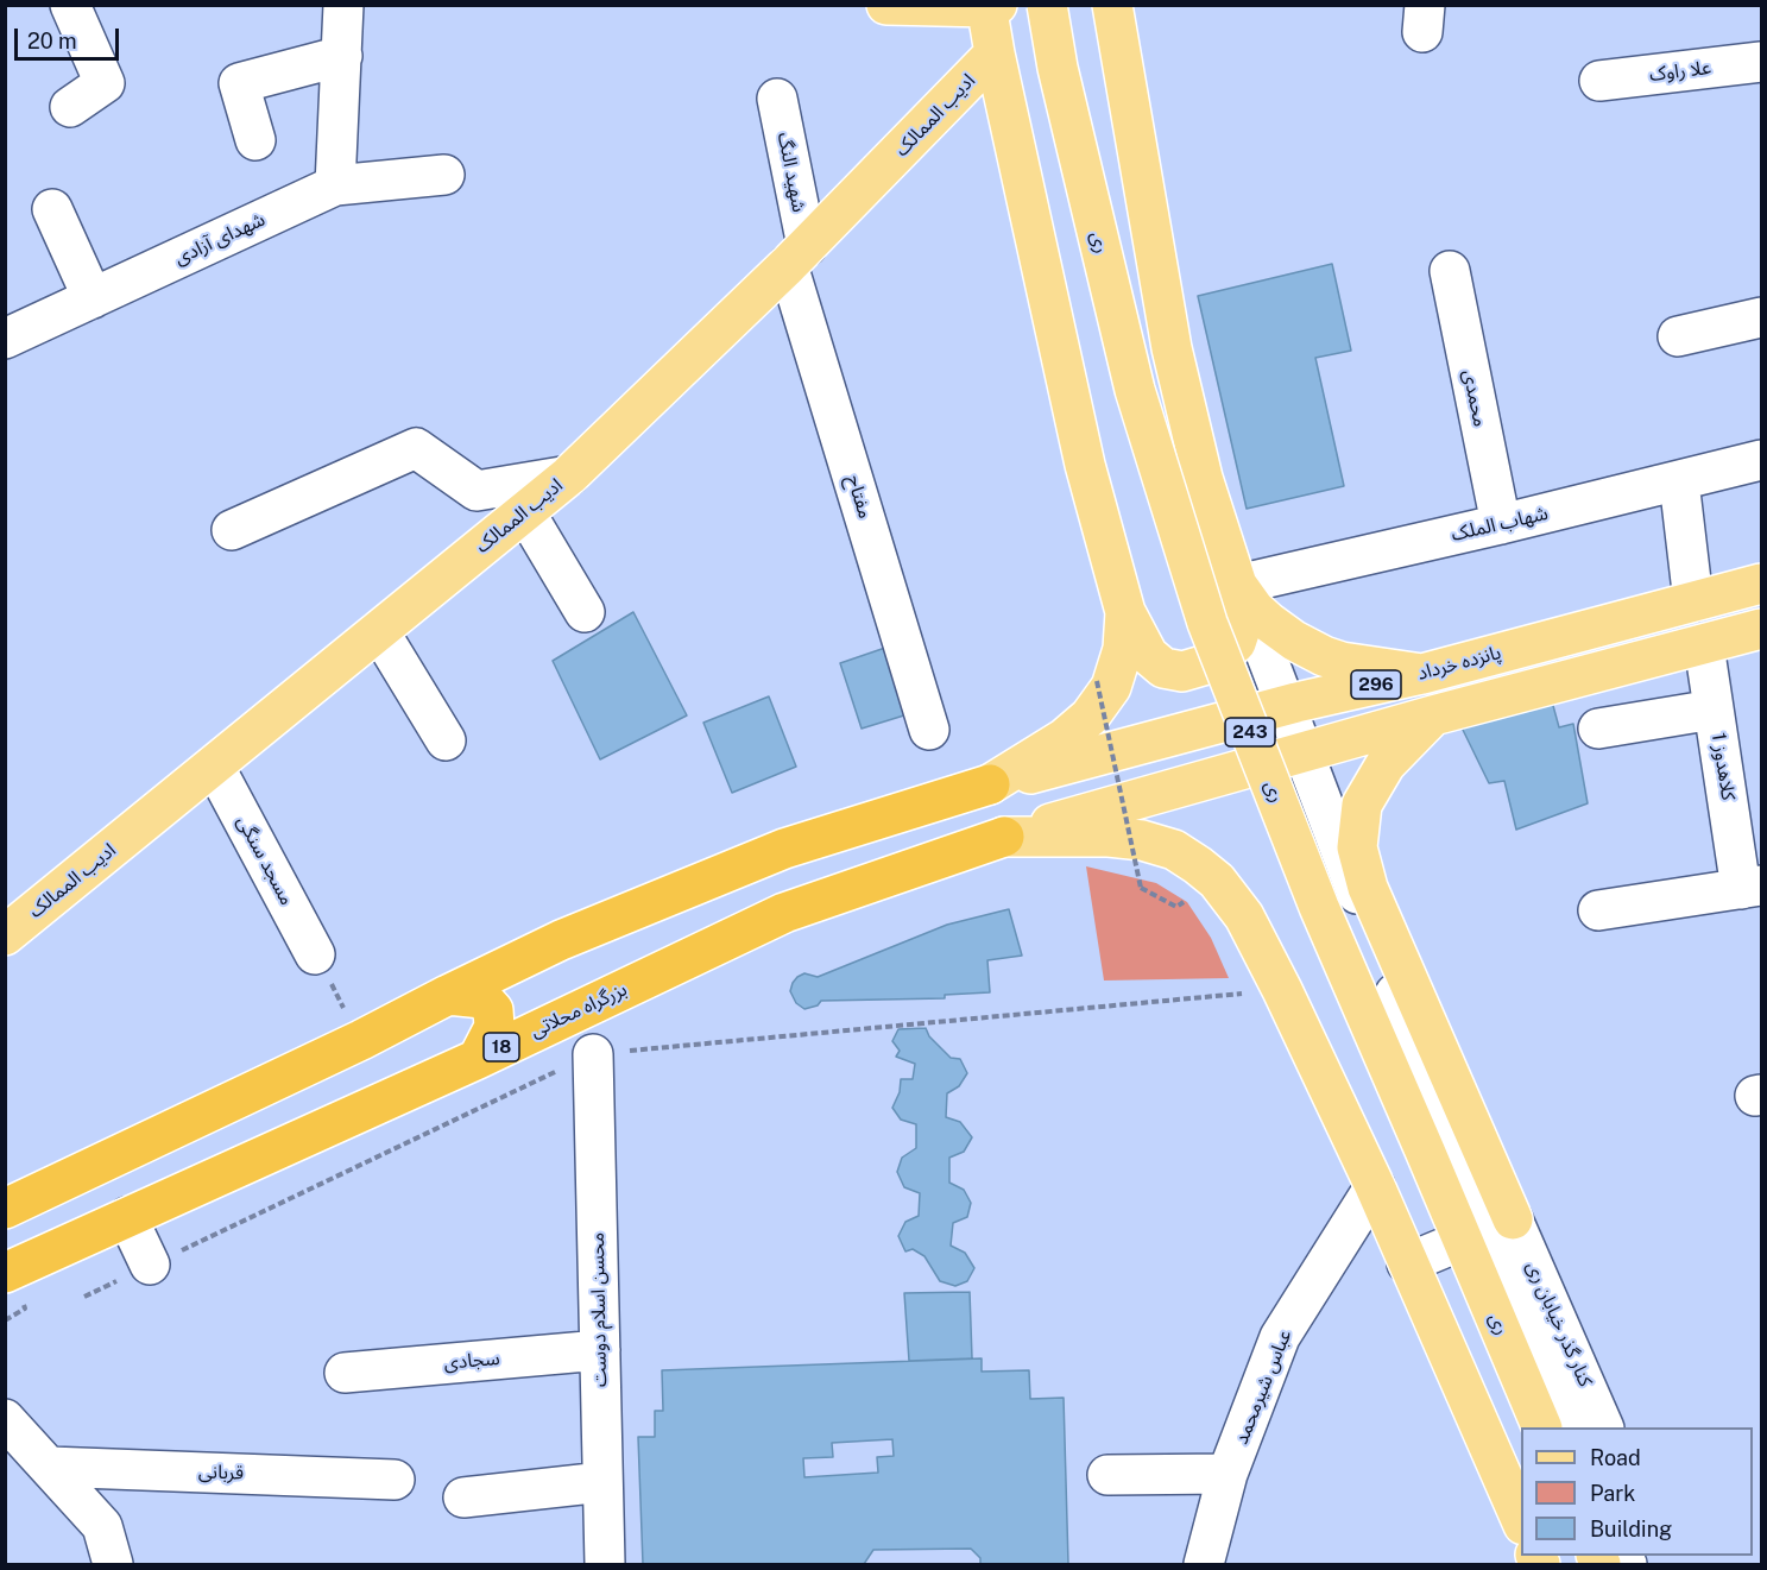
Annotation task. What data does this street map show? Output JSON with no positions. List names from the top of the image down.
{
  "streets": {
    "highway": ["بزرگراه محلاتی", "18"],
    "main road": [
      "ادیب الممالک",
      "ری",
      "پانزده خرداد",
      "296",
      "243"
    ],
    "street": [
      "علا راوک",
      "شهید النگ",
      "شهدای آزادی",
      "محمدی",
      "مفتاح",
      "شهاب الملک",
      "کلاهدوز 1",
      "مسجد سنگی",
      "محسن اسلام دوست",
      "کنار گذر خیابان ری",
      "سجادی",
      "عباس شیرمحمد",
      "قربانی"
    ]
  },
  "crossings": [
    ["ادیب الممالک", "شهید النگ"],
    ["ادیب الممالک", "مفتاح"],
    ["ادیب الممالک", "مسجد سنگی"],
    ["شهید النگ", "مفتاح"],
    ["محمدی", "شهاب الملک"],
    ["296", "کلاهدوز 1"],
    ["296", "بزرگراه محلاتی"],
    ["محسن اسلام دوست", "سجادی"]
  ],
  "legend": ["Road", "Park", "Building"],
  "scale_bar": "20 m"
}
